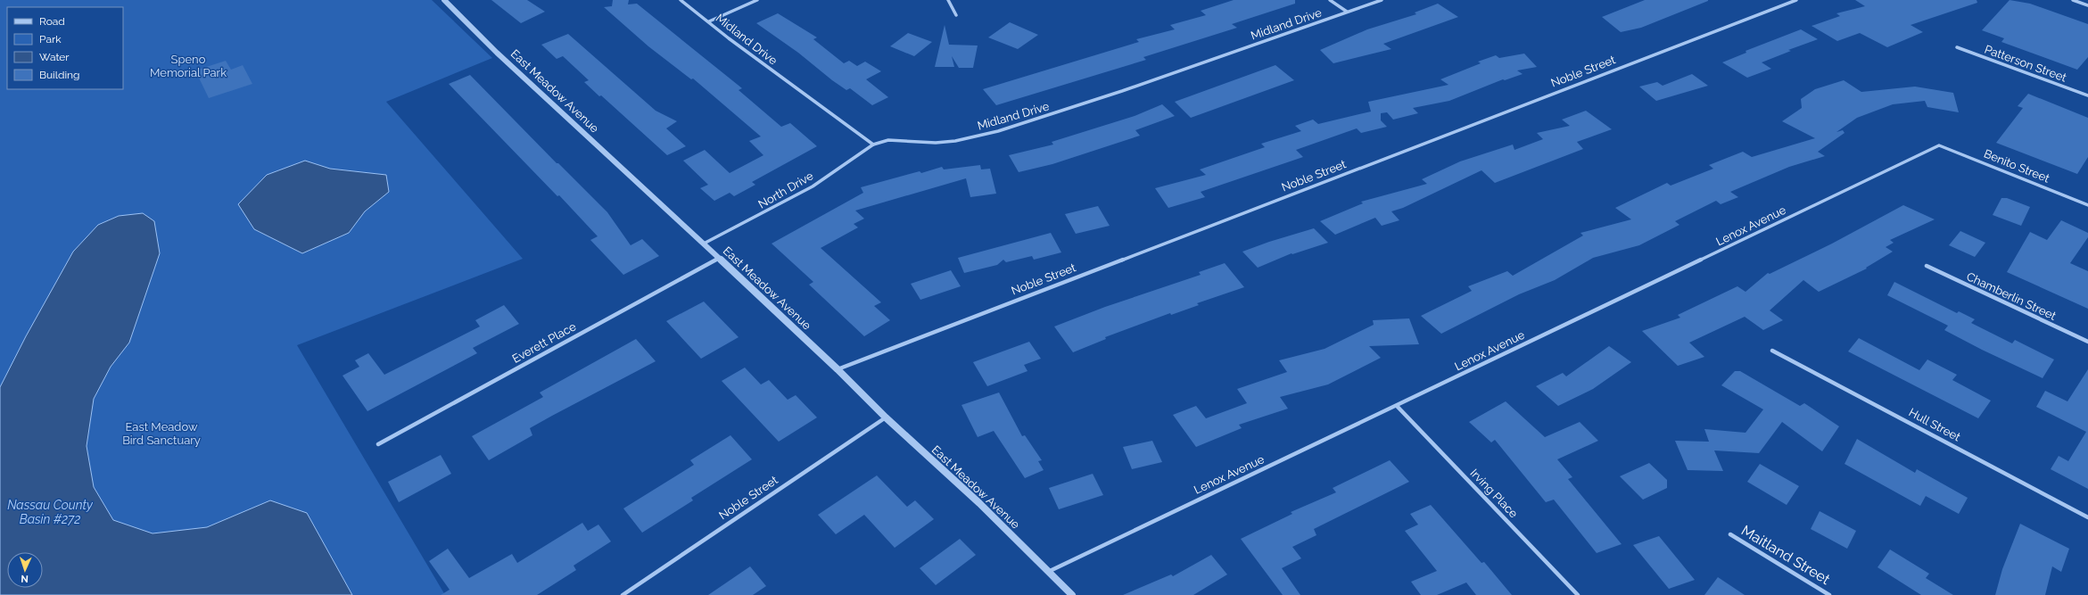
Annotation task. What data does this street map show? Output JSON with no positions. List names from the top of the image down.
{
  "streets": {
    "street": [
      "Midland Drive",
      "Patterson Street",
      "Noble Street",
      "East Meadow Avenue",
      "Benito Street",
      "North Drive",
      "Lenox Avenue",
      "Chamberlin Street",
      "Everett Place",
      "Hull Street",
      "Irving Place",
      "Maitland Street"
    ]
  },
  "crossings": [
    ["Midland Drive", "North Drive"],
    ["Noble Street", "East Meadow Avenue"],
    ["East Meadow Avenue", "North Drive"],
    ["East Meadow Avenue", "Lenox Avenue"],
    ["East Meadow Avenue", "Everett Place"],
    ["Benito Street", "Lenox Avenue"],
    ["Lenox Avenue", "Irving Place"]
  ],
  "water": ["Nassau County Basin #272"],
  "parks": ["Speno Memorial Park", "East Meadow Bird Sanctuary"],
  "legend": [
    "Road",
    "Park",
    "Water",
    "Building"
  ],
  "north": "bottom"
}
